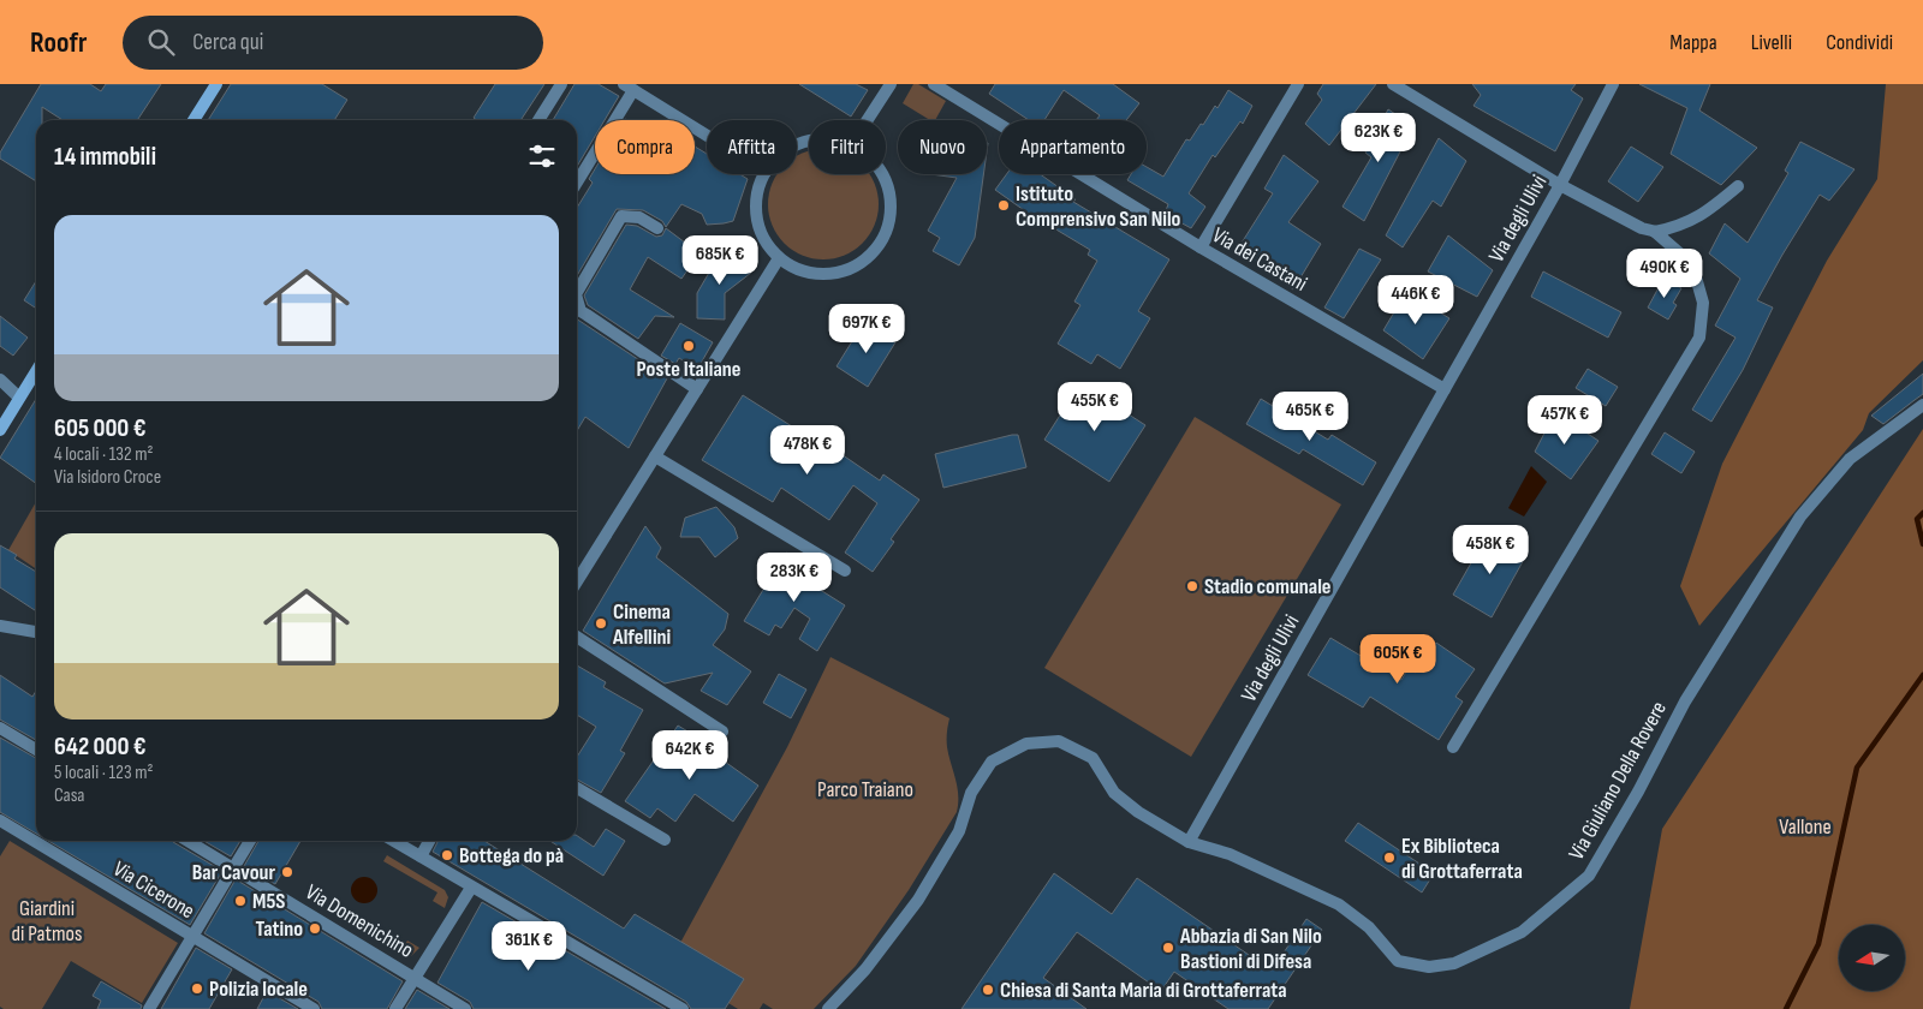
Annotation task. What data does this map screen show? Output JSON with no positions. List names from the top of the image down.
{
  "streets": {
    "street": [
      "Via degli Ulivi",
      "Via dei Castani",
      "Via Giuliano Della Rovere",
      "Via Cicerone",
      "Via Domenichino"
    ]
  },
  "crossings": [
    ["Via degli Ulivi", "Via dei Castani"],
    ["Via degli Ulivi", "Via Giuliano Della Rovere"]
  ],
  "parks": ["Parco Traiano", "Vallone", "Giardini di Patmos"],
  "places": [
    "Istituto Comprensivo San Nilo",
    "Poste Italiane",
    "Stadio comunale",
    "Cinema Alfellini",
    "Bottega do pà",
    "Ex Biblioteca di Grottaferrata",
    "Bar Cavour",
    "M5S",
    "Tatino",
    "Abbazia di San Nilo Bastioni di Difesa",
    "Polizia locale",
    "Chiesa di Santa Maria di Grottaferrata"
  ],
  "north": "left",
  "page": {
    "header": "Roofr",
    "search": "Cerca qui",
    "nav": ["Mappa", "Livelli", "Condividi"],
    "price": [
      "623K €",
      "685K €",
      "490K €",
      "446K €",
      "697K €",
      "455K €",
      "465K €",
      "457K €",
      "478K €",
      "458K €",
      "283K €",
      "605K €",
      "642K €",
      "361K €"
    ],
    "chip": [
      "Compra",
      "Affitta",
      "Filtri",
      "Nuovo",
      "Appartamento"
    ],
    "heading": "14 immobili",
    "list": [
      {
        "name": "605 000 €",
        "note": "4 locali · 132 m² · Via Isidoro Croce"
      },
      {
        "name": "642 000 €",
        "note": "5 locali · 123 m² · Casa"
      }
    ]
  }
}
